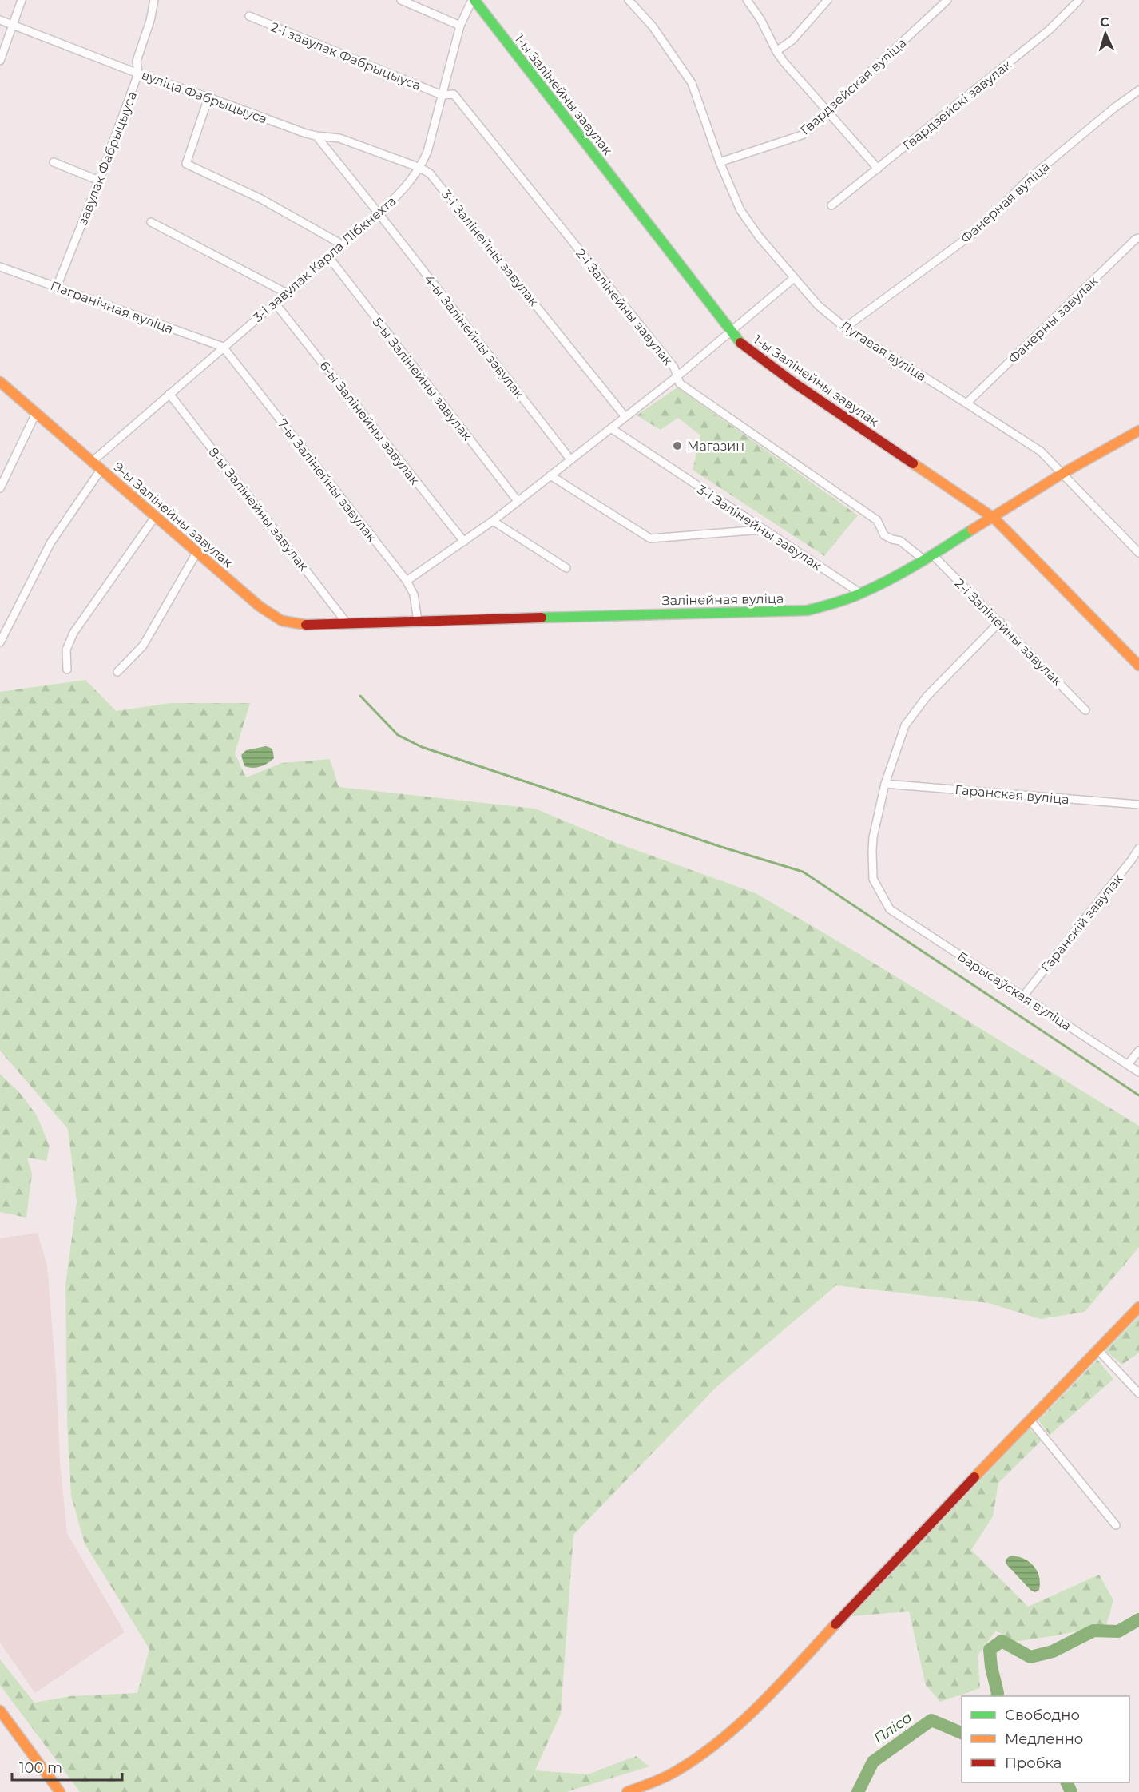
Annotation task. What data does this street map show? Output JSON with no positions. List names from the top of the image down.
{
  "streets": {
    "street": [
      "2-і завулак Фабрыцыуса",
      "Гвардзейская вуліца",
      "1-ы Залінейны завулак",
      "вуліца Фабрыцыуса",
      "Гвардзейскі завулак",
      "завулак Фабрыцыуса",
      "Фанерная вуліца",
      "3-і Залінейны завулак",
      "3-і завулак Карла Лібкнехта",
      "Пагранічная вуліца",
      "2-і Залінейны завулак",
      "Фанерны завулак",
      "4-ы Залінейны завулак",
      "Лугавая вуліца",
      "5-ы Залінейны завулак",
      "6-ы Залінейны завулак",
      "7-ы Залінейны завулак",
      "8-ы Залінейны завулак",
      "9-ы Залінейны завулак",
      "Залінейная вуліца",
      "Гаранская вуліца",
      "Гаранскій завулак",
      "Барысаўская вуліца"
    ]
  },
  "crossings": [
    ["2-і завулак Фабрыцыуса", "3-і завулак Карла Лібкнехта"],
    ["2-і завулак Фабрыцыуса", "2-і Залінейны завулак"],
    ["Гвардзейская вуліца", "Лугавая вуліца"],
    ["1-ы Залінейны завулак", "3-і завулак Карла Лібкнехта"],
    ["1-ы Залінейны завулак", "Залінейная вуліца"],
    ["вуліца Фабрыцыуса", "завулак Фабрыцыуса"],
    ["вуліца Фабрыцыуса", "3-і Залінейны завулак"],
    ["завулак Фабрыцыуса", "Пагранічная вуліца"],
    ["Фанерная вуліца", "Лугавая вуліца"],
    ["3-і Залінейны завулак", "3-і завулак Карла Лібкнехта"],
    ["3-і Залінейны завулак", "Залінейная вуліца"],
    ["3-і завулак Карла Лібкнехта", "Пагранічная вуліца"],
    ["3-і завулак Карла Лібкнехта", "2-і Залінейны завулак"],
    ["3-і завулак Карла Лібкнехта", "4-ы Залінейны завулак"],
    ["3-і завулак Карла Лібкнехта", "5-ы Залінейны завулак"],
    ["3-і завулак Карла Лібкнехта", "6-ы Залінейны завулак"],
    ["3-і завулак Карла Лібкнехта", "7-ы Залінейны завулак"],
    ["3-і завулак Карла Лібкнехта", "8-ы Залінейны завулак"],
    ["3-і завулак Карла Лібкнехта", "9-ы Залінейны завулак"],
    ["Пагранічная вуліца", "7-ы Залінейны завулак"],
    ["2-і Залінейны завулак", "Залінейная вуліца"],
    ["Фанерны завулак", "Лугавая вуліца"],
    ["Лугавая вуліца", "Залінейная вуліца"],
    ["7-ы Залінейны завулак", "Залінейная вуліца"],
    ["8-ы Залінейны завулак", "9-ы Залінейны завулак"],
    ["8-ы Залінейны завулак", "Залінейная вуліца"],
    ["9-ы Залінейны завулак", "Залінейная вуліца"],
    ["Гаранская вуліца", "Барысаўская вуліца"],
    ["Гаранскій завулак", "Барысаўская вуліца"]
  ],
  "water": ["Пліса"],
  "places": ["Магазин"],
  "legend": ["Свободно", "Медленно", "Пробка"],
  "scale_bar": "100 m",
  "north": "top"
}
